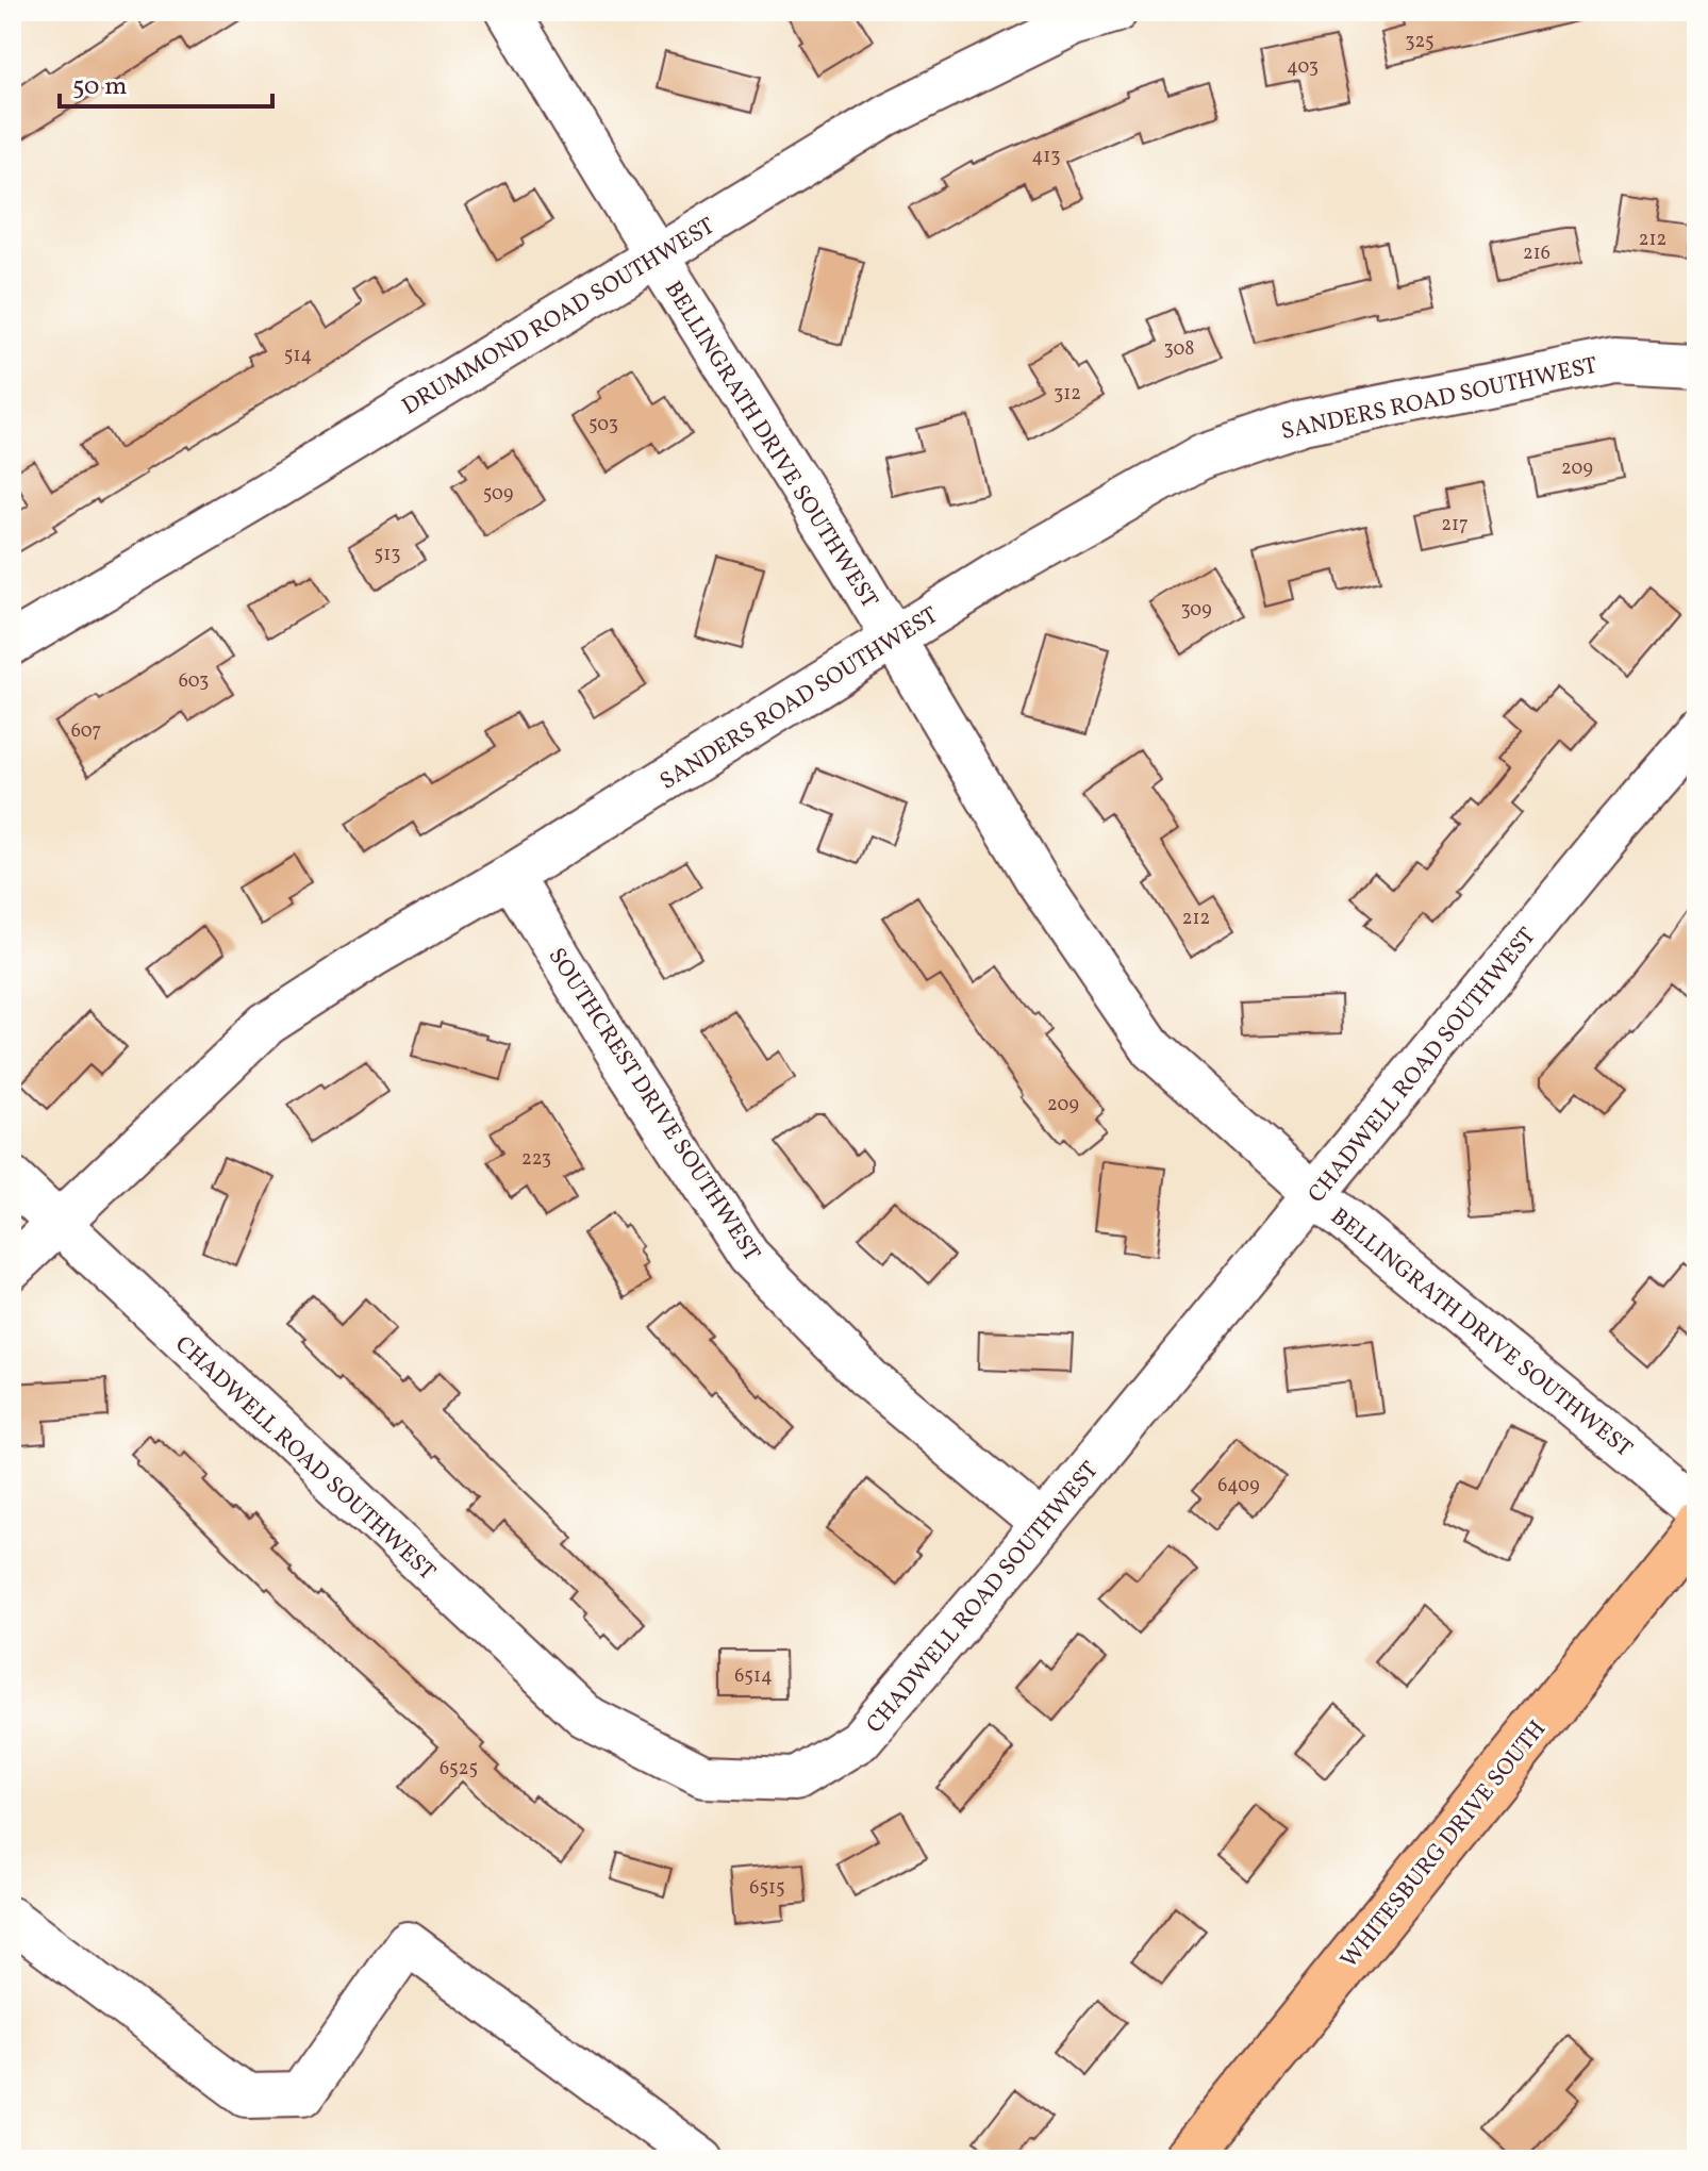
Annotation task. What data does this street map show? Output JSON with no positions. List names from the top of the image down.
{
  "streets": {
    "main road": ["WHITESBURG DRIVE SOUTH"],
    "street": [
      "DRUMMOND ROAD SOUTHWEST",
      "SANDERS ROAD SOUTHWEST",
      "BELLINGRATH DRIVE SOUTHWEST",
      "CHADWELL ROAD SOUTHWEST",
      "SOUTHCREST DRIVE SOUTHWEST"
    ]
  },
  "crossings": [
    ["DRUMMOND ROAD SOUTHWEST", "BELLINGRATH DRIVE SOUTHWEST"],
    ["SANDERS ROAD SOUTHWEST", "BELLINGRATH DRIVE SOUTHWEST"],
    ["SANDERS ROAD SOUTHWEST", "CHADWELL ROAD SOUTHWEST"],
    ["SANDERS ROAD SOUTHWEST", "SOUTHCREST DRIVE SOUTHWEST"],
    ["BELLINGRATH DRIVE SOUTHWEST", "CHADWELL ROAD SOUTHWEST"],
    ["CHADWELL ROAD SOUTHWEST", "SOUTHCREST DRIVE SOUTHWEST"]
  ],
  "house_numbers": [
    "325",
    "403",
    "413",
    "212",
    "216",
    "308",
    "514",
    "312",
    "503",
    "209",
    "509",
    "217",
    "513",
    "309",
    "603",
    "607",
    "212",
    "209",
    "223",
    "6409",
    "6514",
    "6525",
    "6515"
  ],
  "scale_bar": "50 m"
}
